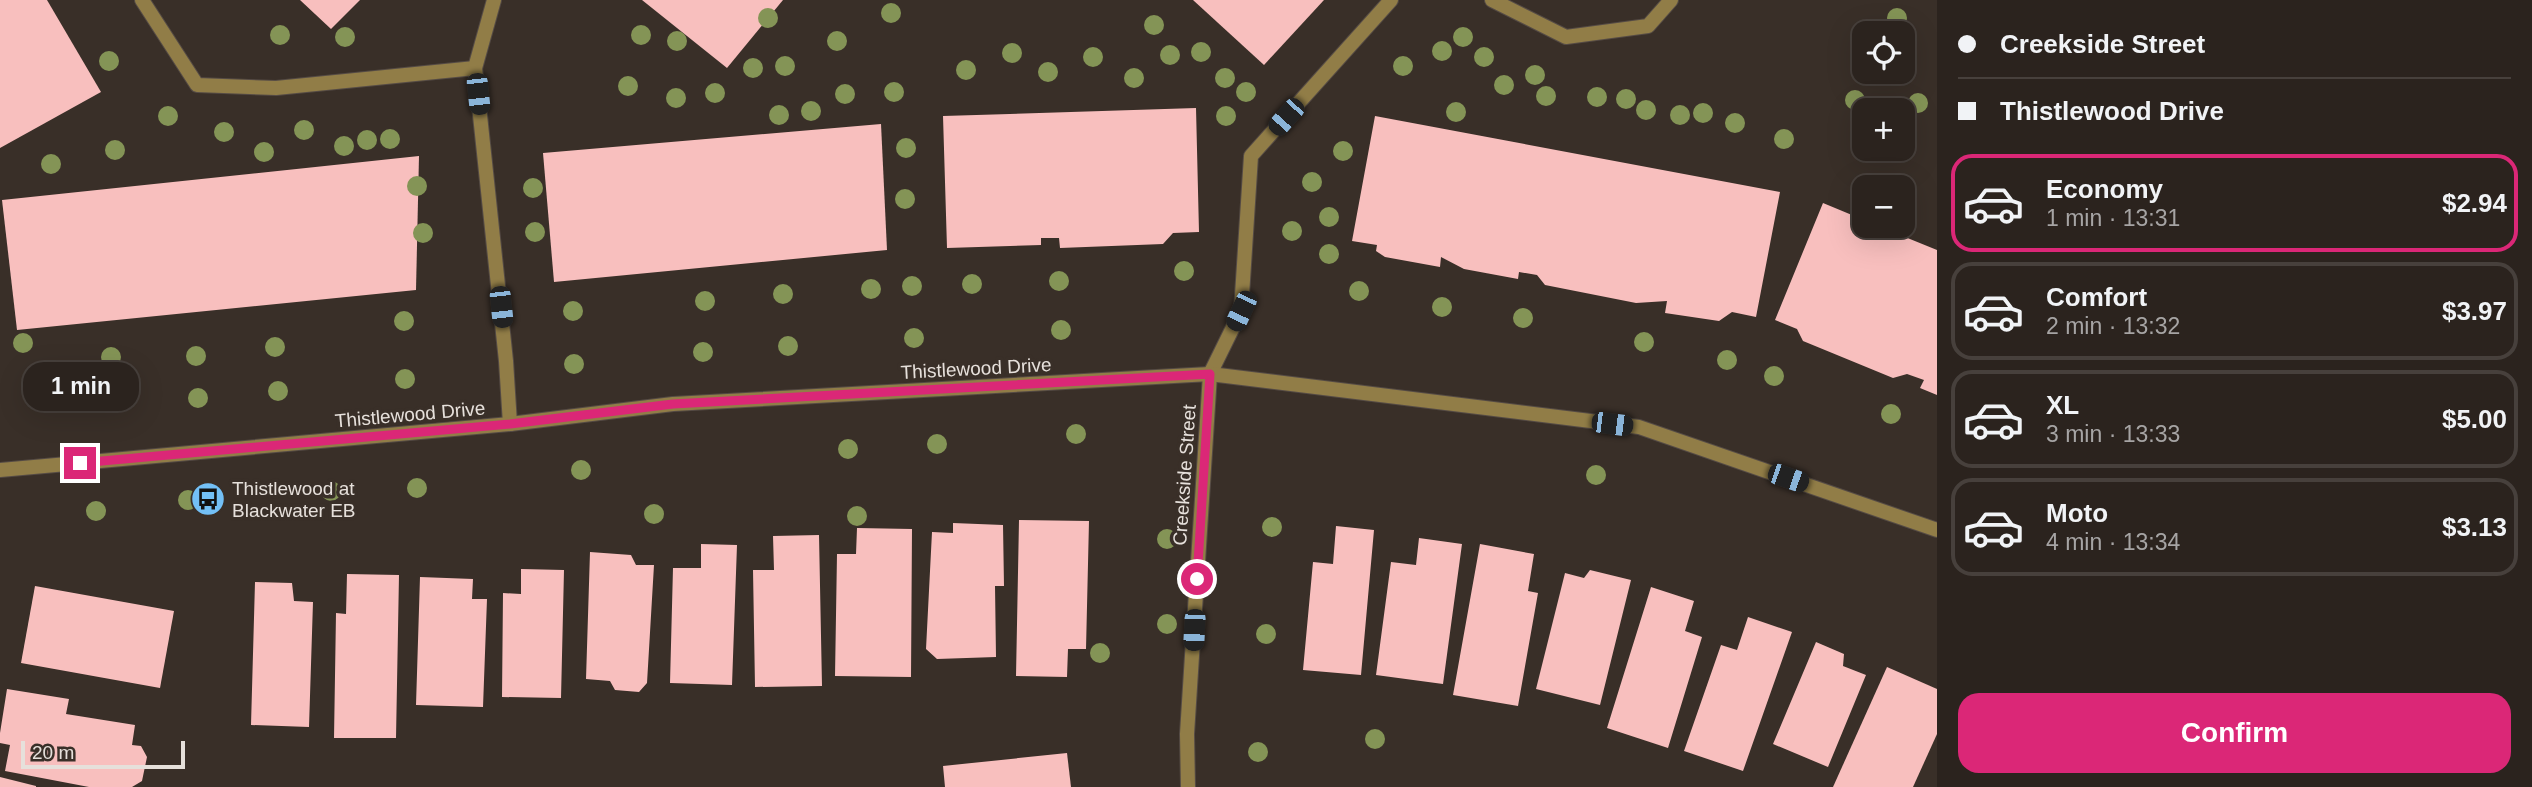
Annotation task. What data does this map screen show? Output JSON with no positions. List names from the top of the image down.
{
  "streets": {
    "street": ["Thistlewood Drive", "Creekside Street"]
  },
  "crossings": [
    ["Thistlewood Drive", "Creekside Street"]
  ],
  "places": {
    "bus stop": ["Thistlewood at Blackwater EB"]
  },
  "scale_bar": "20 m",
  "page": {
    "banner": ["Creekside Street", "Thistlewood Drive"],
    "map_buttons": ["+", "−"],
    "list": [
      {
        "name": "Economy",
        "note": "1 min · 13:31",
        "value": "$2.94"
      },
      {
        "name": "Comfort",
        "note": "2 min · 13:32",
        "value": "$3.97"
      },
      {
        "name": "XL",
        "note": "3 min · 13:33",
        "value": "$5.00"
      },
      {
        "name": "Moto",
        "note": "4 min · 13:34",
        "value": "$3.13"
      }
    ],
    "bubble": "1 min",
    "buttons": "Confirm",
    "scale": "20 m"
  }
}
